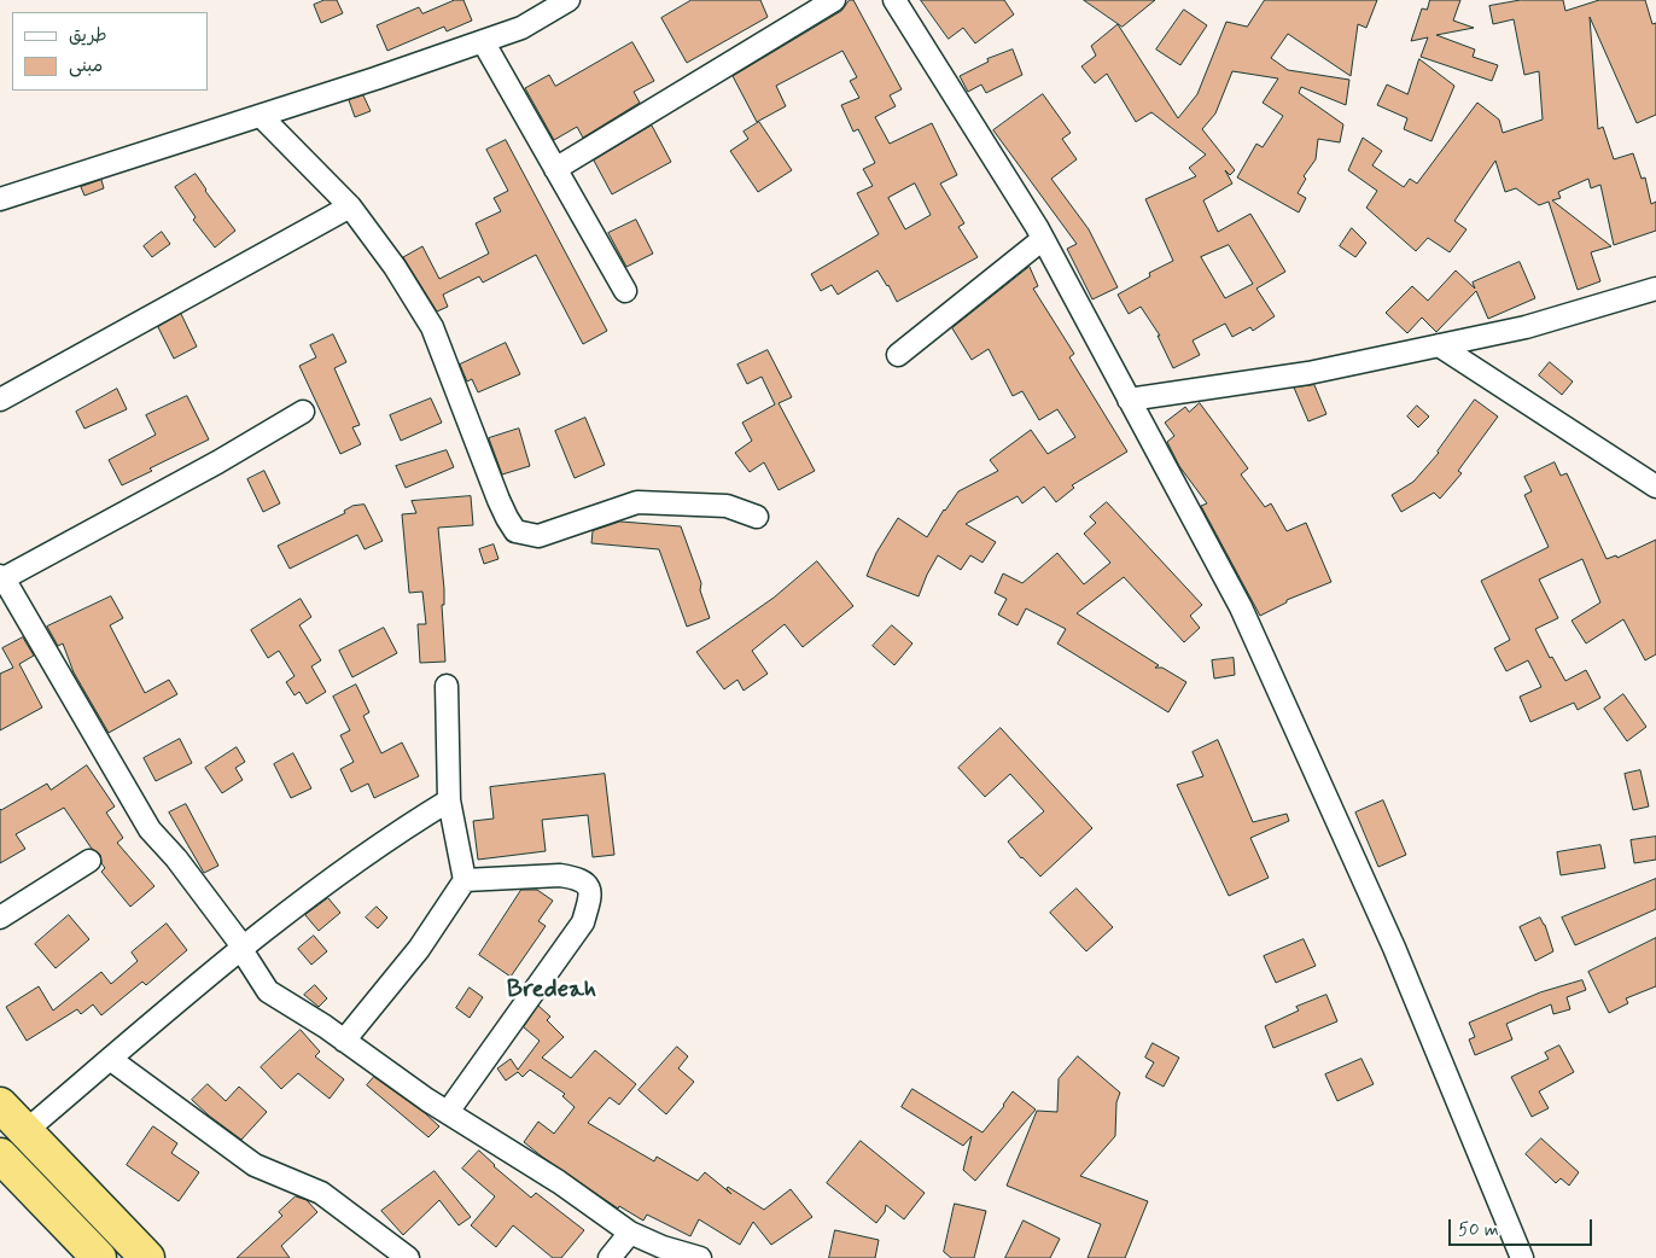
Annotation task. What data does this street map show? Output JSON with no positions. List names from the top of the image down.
{
  "districts": ["Bredeah"],
  "legend": ["طريق", "مبنى"],
  "scale_bar": "50 m"
}
